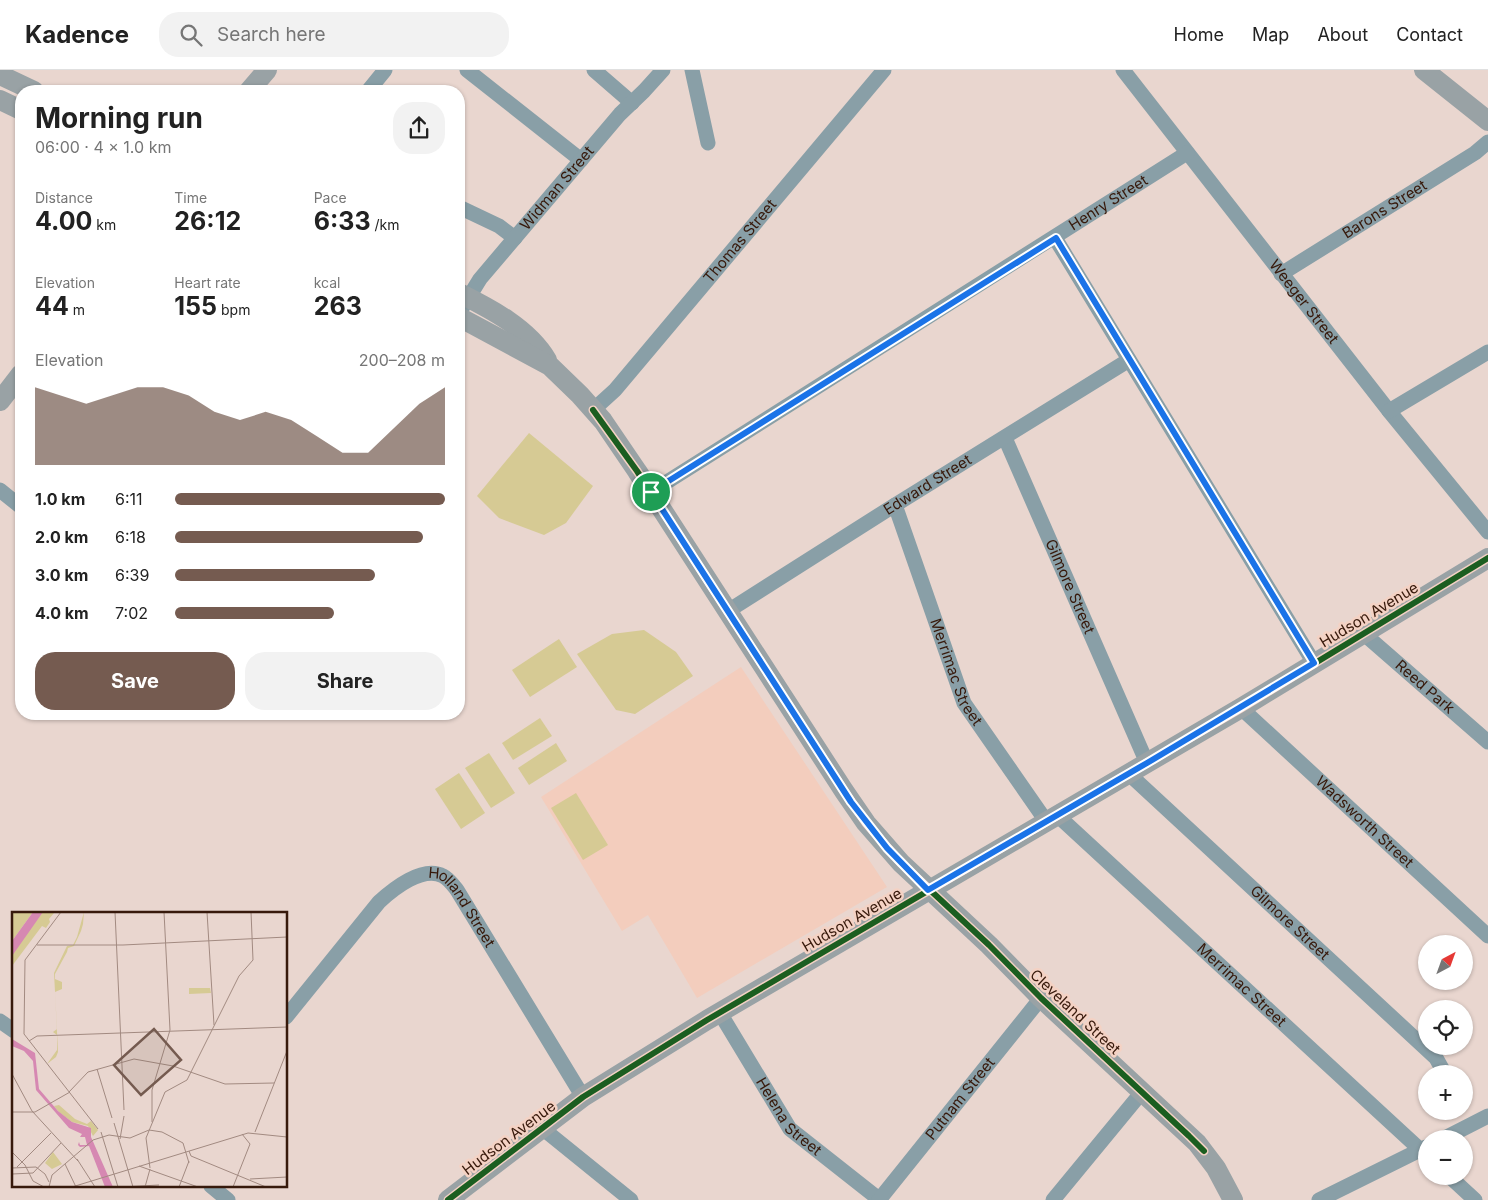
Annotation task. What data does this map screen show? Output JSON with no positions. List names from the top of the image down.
{
  "streets": {
    "main road": ["Hudson Avenue", "Cleveland Street"],
    "street": [
      "Widman Street",
      "Henry Street",
      "Barons Street",
      "Thomas Street",
      "Weeger Street",
      "Edward Street",
      "Gilmore Street",
      "Merrimac Street",
      "Reed Park",
      "Wadsworth Street",
      "Holland Street",
      "Putnam Street",
      "Helena Street"
    ]
  },
  "crossings": [
    ["Henry Street", "Weeger Street"],
    ["Henry Street", "Cleveland Street"],
    ["Barons Street", "Weeger Street"],
    ["Thomas Street", "Cleveland Street"],
    ["Edward Street", "Gilmore Street"],
    ["Edward Street", "Merrimac Street"],
    ["Edward Street", "Cleveland Street"],
    ["Gilmore Street", "Hudson Avenue"],
    ["Hudson Avenue", "Merrimac Street"],
    ["Hudson Avenue", "Reed Park"],
    ["Hudson Avenue", "Wadsworth Street"],
    ["Hudson Avenue", "Holland Street"],
    ["Hudson Avenue", "Cleveland Street"],
    ["Hudson Avenue", "Helena Street"],
    ["Cleveland Street", "Putnam Street"],
    ["Putnam Street", "Helena Street"]
  ],
  "north": "top right",
  "page": {
    "header": "Kadence",
    "search": "Search here",
    "nav": [
      "Home",
      "Map",
      "About",
      "Contact"
    ],
    "heading": ["Morning run", "06:00 · 4 × 1.0 km"],
    "stats": [
      ["Distance", "4.00 km"],
      ["Time", "26:12"],
      ["Pace", "6:33 /km"],
      ["Elevation", "44 m"],
      ["Heart rate", "155 bpm"],
      ["kcal", "263"]
    ],
    "chart": ["Elevation", "200–208 m"],
    "list": [
      {
        "name": "1.0 km",
        "note": "6:11"
      },
      {
        "name": "2.0 km",
        "note": "6:18"
      },
      {
        "name": "3.0 km",
        "note": "6:39"
      },
      {
        "name": "4.0 km",
        "note": "7:02"
      }
    ],
    "buttons": ["Save", "Share"],
    "map_buttons": ["+", "−"]
  }
}
